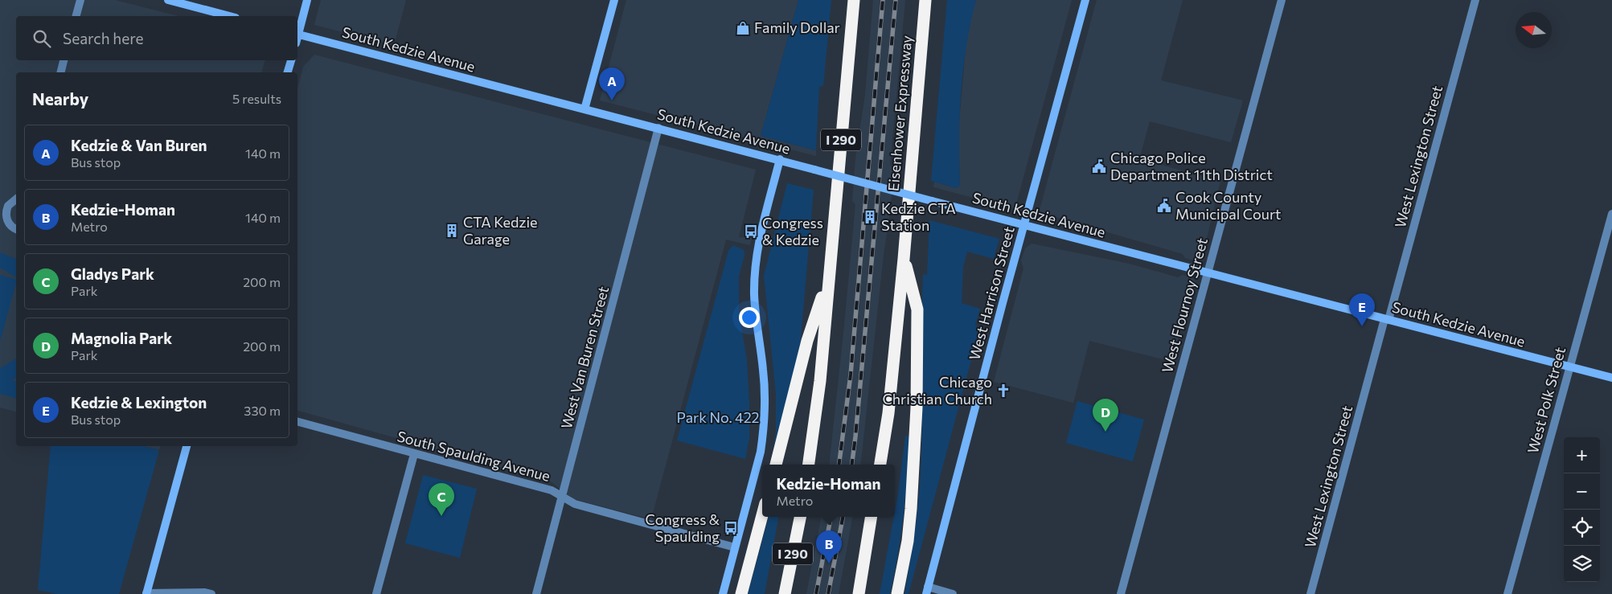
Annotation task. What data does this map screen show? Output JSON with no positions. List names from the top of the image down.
{
  "streets": {
    "highway": ["Eisenhower Expressway", "I 290"],
    "main road": ["South Kedzie Avenue", "West Harrison Street"],
    "street": [
      "West Lexington Street",
      "West Flournoy Street",
      "West Van Buren Street",
      "West Polk Street",
      "South Spaulding Avenue"
    ]
  },
  "crossings": [
    ["South Kedzie Avenue", "West Lexington Street"],
    ["South Kedzie Avenue", "West Harrison Street"],
    ["South Kedzie Avenue", "West Flournoy Street"],
    ["South Kedzie Avenue", "West Van Buren Street"],
    ["South Kedzie Avenue", "West Polk Street"],
    ["West Van Buren Street", "South Spaulding Avenue"]
  ],
  "parks": ["Park No. 422"],
  "places": {
    "shop": ["Family Dollar"],
    "public building": ["Chicago Police Department 11th District", "Cook County Municipal Court"],
    "building": ["Kedzie CTA Station", "CTA Kedzie Garage"],
    "bus stop": ["Congress & Kedzie", "Congress & Spaulding"],
    "church": ["Chicago Christian Church"]
  },
  "north": "left",
  "page": {
    "search": "Search here",
    "pins": [
      "A",
      "E",
      "D",
      "C",
      "B"
    ],
    "heading": ["Nearby", "5 results"],
    "list": [
      {
        "mark": "A",
        "name": "Kedzie & Van Buren",
        "note": "Bus stop",
        "value": "140 m"
      },
      {
        "mark": "B",
        "name": "Kedzie-Homan",
        "note": "Metro",
        "value": "140 m"
      },
      {
        "mark": "C",
        "name": "Gladys Park",
        "note": "Park",
        "value": "200 m"
      },
      {
        "mark": "D",
        "name": "Magnolia Park",
        "note": "Park",
        "value": "200 m"
      },
      {
        "mark": "E",
        "name": "Kedzie & Lexington",
        "note": "Bus stop",
        "value": "330 m"
      }
    ],
    "map_buttons": ["+", "−"],
    "popup": ["Kedzie-Homan", "Metro"]
  }
}
